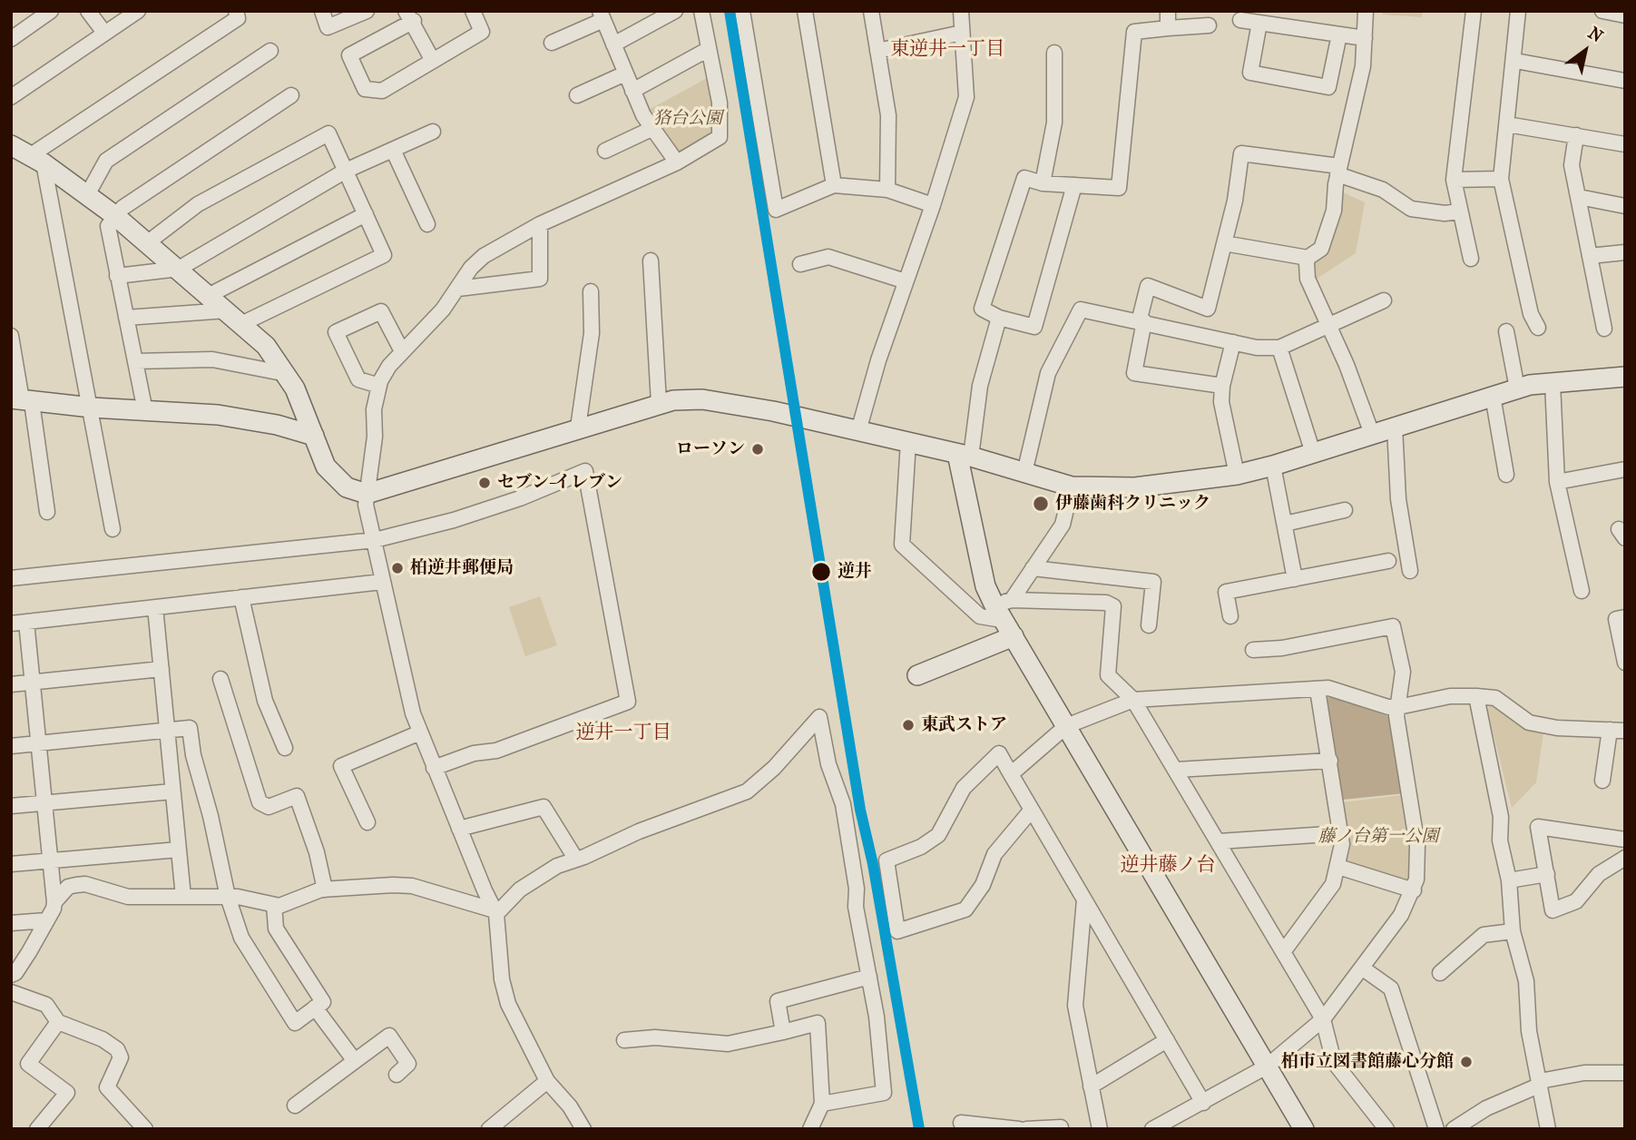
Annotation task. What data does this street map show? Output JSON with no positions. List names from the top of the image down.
{
  "districts": ["東逆井一丁目", "逆井一丁目", "逆井藤ノ台"],
  "parks": ["狢台公園", "藤ノ台第一公園"],
  "places": [
    "ローソン",
    "セブン-イレブン",
    "伊藤歯科クリニック",
    "柏逆井郵便局",
    "逆井",
    "東武ストア",
    "柏市立図書館藤心分館"
  ],
  "north": "top right"
}
